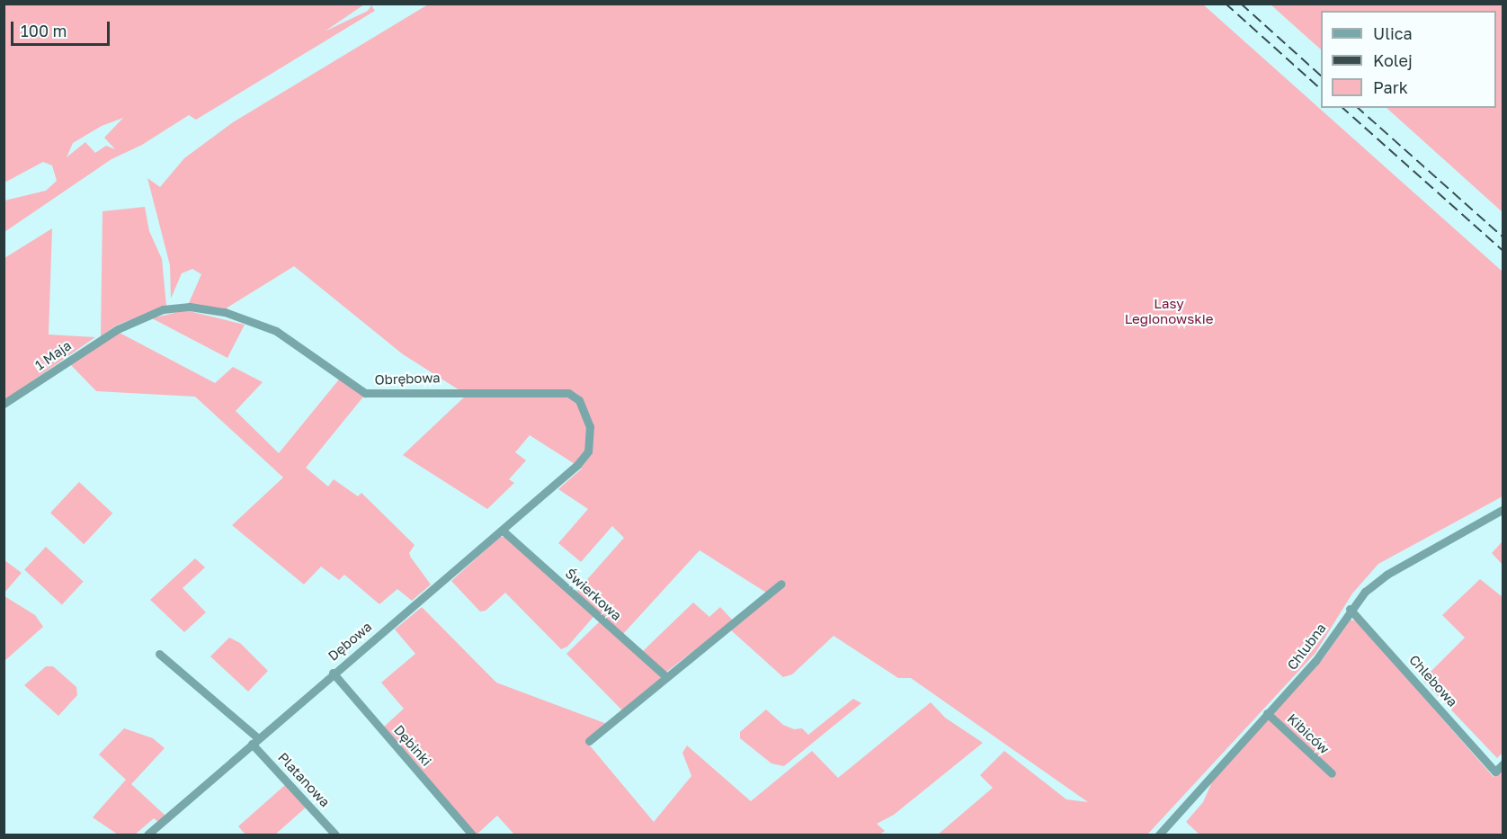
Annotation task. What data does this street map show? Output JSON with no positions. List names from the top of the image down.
{
  "streets": {
    "street": [
      "1 Maja",
      "Obrębowa",
      "Świerkowa",
      "Dębowa",
      "Chlubna",
      "Chlebowa",
      "Kibiców",
      "Dębinki",
      "Platanowa"
    ]
  },
  "crossings": [
    ["1 Maja", "Obrębowa"],
    ["Obrębowa", "Dębowa"],
    ["Świerkowa", "Dębowa"],
    ["Dębowa", "Dębinki"],
    ["Dębowa", "Platanowa"],
    ["Chlubna", "Chlebowa"],
    ["Chlubna", "Kibiców"]
  ],
  "parks": ["Lasy Legionowskie"],
  "legend": ["Ulica", "Kolej", "Park"],
  "scale_bar": "100 m"
}
